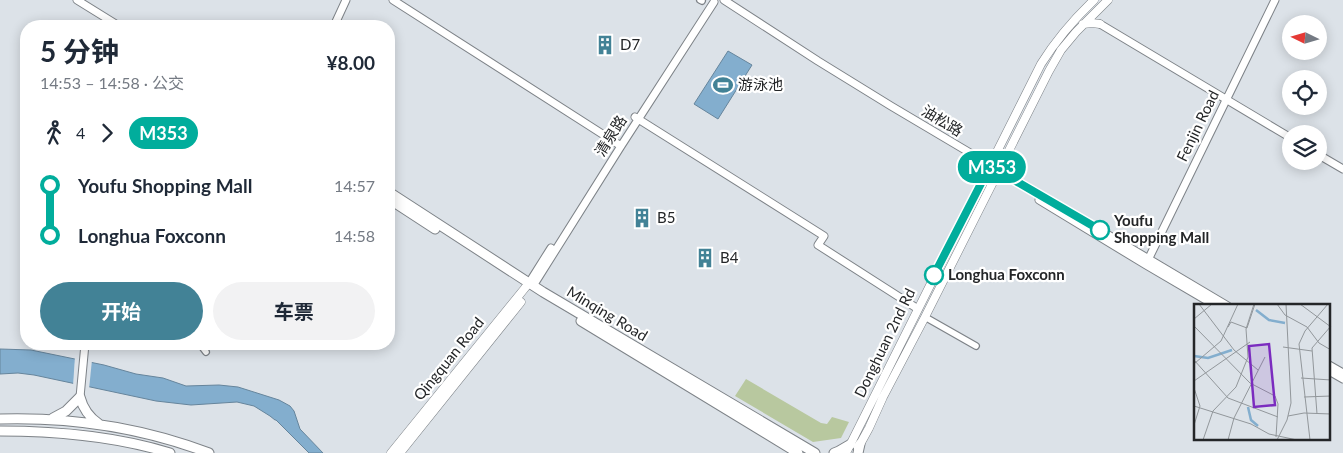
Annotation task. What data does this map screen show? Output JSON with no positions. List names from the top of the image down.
{
  "streets": {
    "main road": ["Minqing Road", "Donghuan 2nd Rd", "Qingquan Road"],
    "street": ["油松路", "Fenjin Road", "清泉路"]
  },
  "crossings": [
    ["油松路", "Fenjin Road"],
    ["油松路", "清泉路"],
    ["油松路", "Donghuan 2nd Rd"],
    ["清泉路", "Minqing Road"],
    ["清泉路", "Qingquan Road"],
    ["Minqing Road", "Qingquan Road"]
  ],
  "places": {
    "building": ["D7", "B5", "B4"],
    "sports": ["游泳池"],
    "other": ["Youfu Shopping Mall", "Longhua Foxconn"]
  },
  "lines": ["bus line M353"],
  "north": "left",
  "page": {
    "on_map": "M353",
    "heading": ["5 分钟", "14:53 – 14:58 · 公交", "¥8.00"],
    "legs": ["4", "M353"],
    "list": [
      {
        "name": "Youfu Shopping Mall",
        "value": "14:57"
      },
      {
        "name": "Longhua Foxconn",
        "value": "14:58"
      }
    ],
    "buttons": ["开始", "车票"]
  }
}
